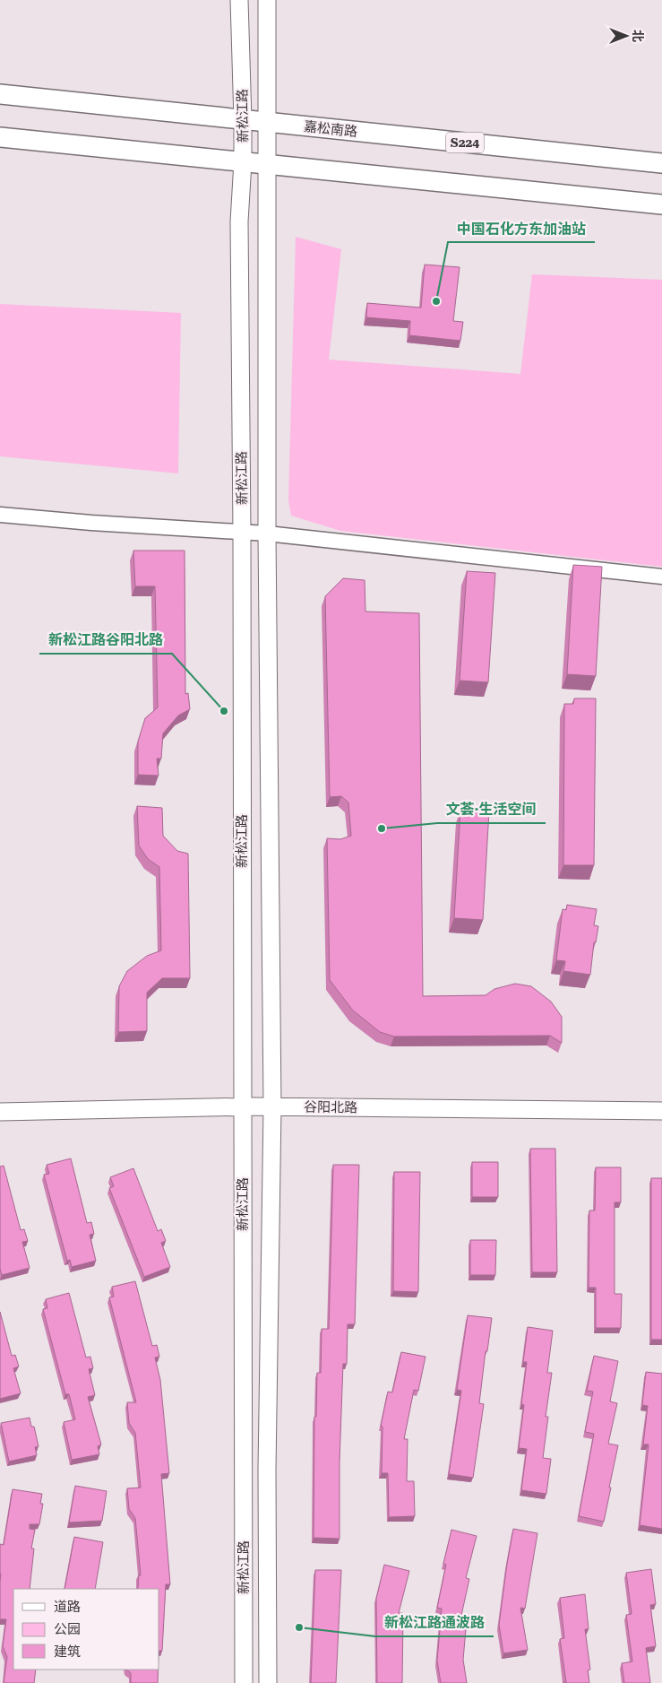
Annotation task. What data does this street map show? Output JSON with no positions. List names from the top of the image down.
{
  "streets": {
    "main road": [
      "新松江路",
      "嘉松南路",
      "S224",
      "谷阳北路"
    ]
  },
  "crossings": [
    ["新松江路", "嘉松南路"],
    ["新松江路", "谷阳北路"]
  ],
  "places": [
    "中国石化方东加油站",
    "新松江路谷阳北路",
    "文荟·生活空间",
    "新松江路通波路"
  ],
  "legend": ["道路", "公园", "建筑"],
  "north": "right"
}
